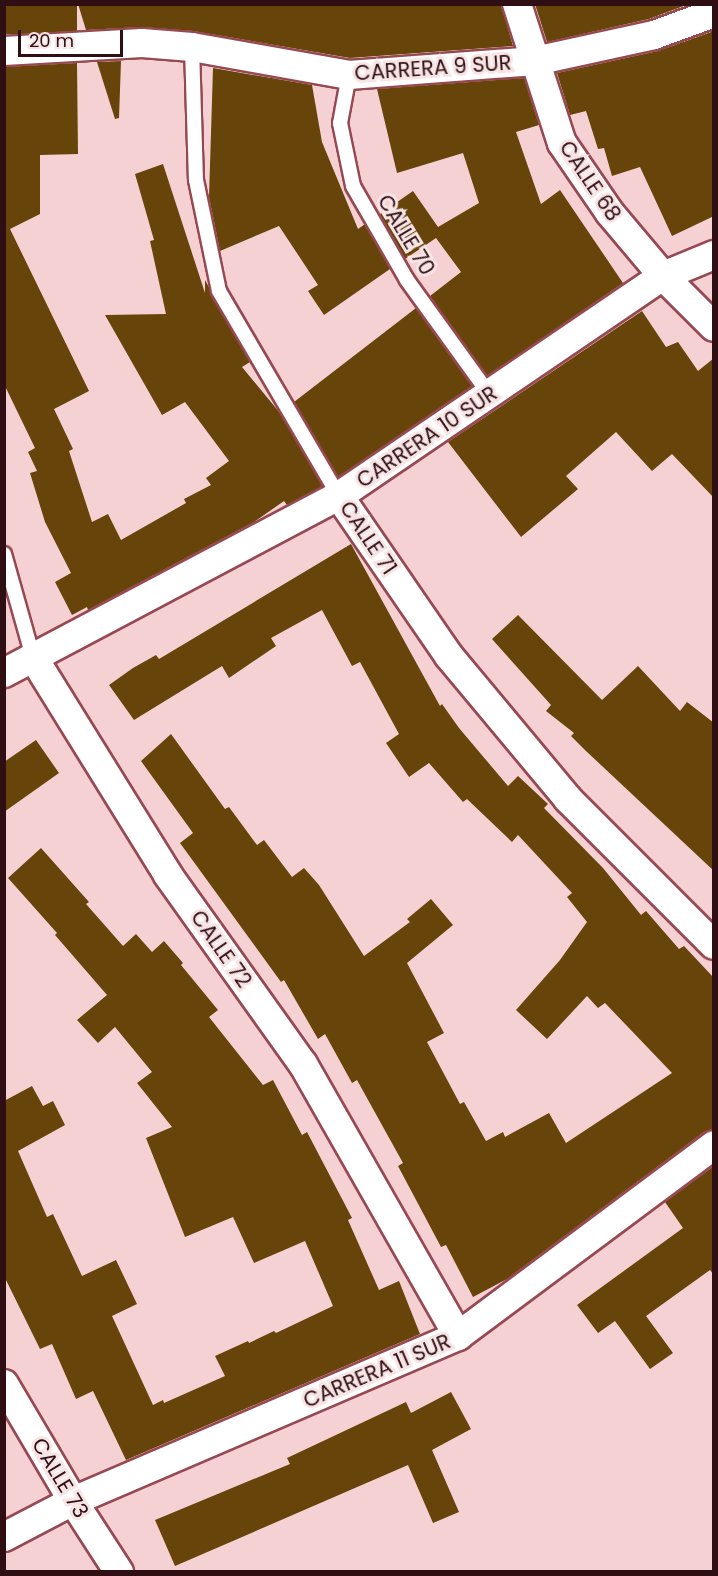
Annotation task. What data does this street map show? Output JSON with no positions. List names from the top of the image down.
{
  "streets": {
    "street": [
      "CARRERA 9 SUR",
      "CALLE 68",
      "CARRERA 10 SUR",
      "CALLE 71",
      "CALLE 72",
      "CARRERA 11 SUR",
      "CALLE 73"
    ],
    "lane": ["CALLE 70"]
  },
  "crossings": [
    ["CARRERA 9 SUR", "CALLE 68"],
    ["CARRERA 9 SUR", "CALLE 70"],
    ["CARRERA 9 SUR", "CALLE 71"],
    ["CALLE 68", "CARRERA 10 SUR"],
    ["CALLE 70", "CARRERA 10 SUR"],
    ["CARRERA 10 SUR", "CALLE 71"],
    ["CARRERA 10 SUR", "CALLE 72"],
    ["CALLE 72", "CARRERA 11 SUR"],
    ["CARRERA 11 SUR", "CALLE 73"]
  ],
  "scale_bar": "20 m"
}
